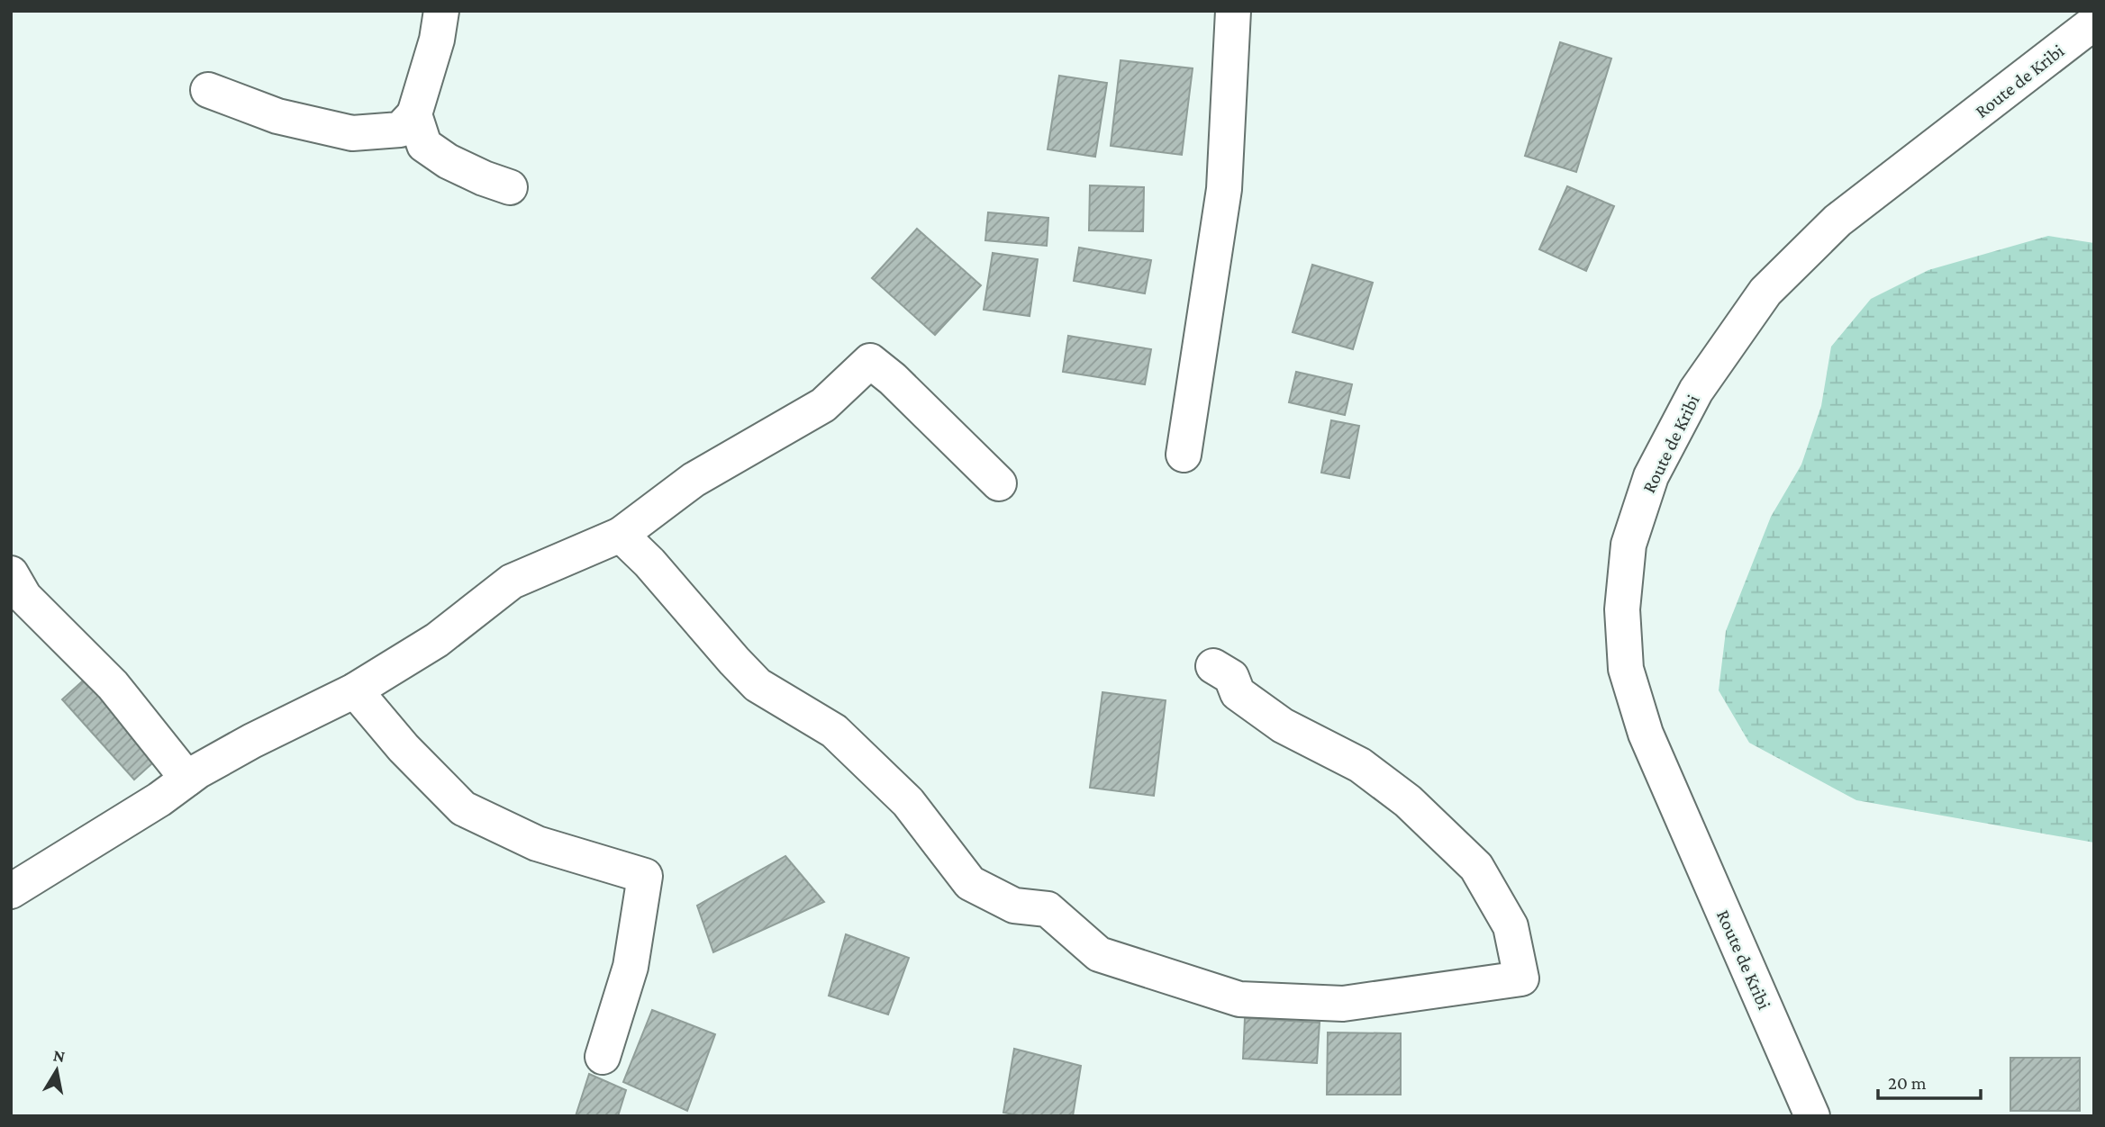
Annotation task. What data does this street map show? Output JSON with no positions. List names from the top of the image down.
{
  "streets": {
    "street": ["Route de Kribi"]
  },
  "scale_bar": "20 m",
  "north": "top"
}
